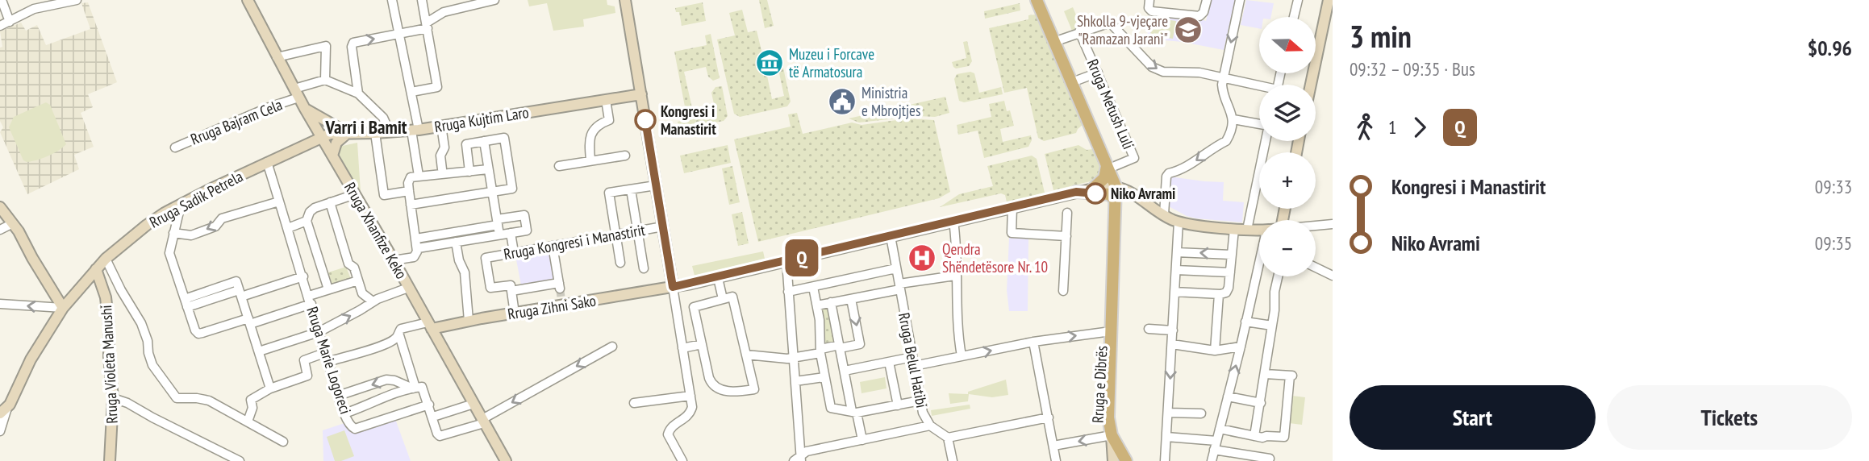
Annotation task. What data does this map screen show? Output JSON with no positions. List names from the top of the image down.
{
  "streets": {
    "main road": ["Rruga e Dibrës"],
    "street": [
      "Rruga Metush Luli",
      "Rruga Kujtim Laro",
      "Rruga Bajram Cela",
      "Rruga Sadik Petrela",
      "Rruga Xhanfize Keko",
      "Rruga Kongresi i Manastirit",
      "Rruga Zihni Sako",
      "Rruga Marie Logoreci",
      "Rruga Belul Hatibi",
      "Rruga Violeta Manushi"
    ]
  },
  "crossings": [
    ["Rruga Metush Luli", "Rruga e Dibrës"],
    ["Rruga Kujtim Laro", "Rruga Sadik Petrela"],
    ["Rruga Kujtim Laro", "Rruga Xhanfize Keko"],
    ["Rruga Kujtim Laro", "Rruga Kongresi i Manastirit"],
    ["Rruga Bajram Cela", "Rruga Xhanfize Keko"],
    ["Rruga Sadik Petrela", "Rruga Xhanfize Keko"],
    ["Rruga Sadik Petrela", "Rruga Marie Logoreci"],
    ["Rruga Sadik Petrela", "Rruga Violeta Manushi"],
    ["Rruga Xhanfize Keko", "Rruga Zihni Sako"],
    ["Rruga Kongresi i Manastirit", "Rruga Zihni Sako"],
    ["Rruga Zihni Sako", "Rruga Belul Hatibi"],
    ["Rruga Zihni Sako", "Rruga e Dibrës"]
  ],
  "districts": ["Varri i Bamit"],
  "places": {
    "school or university": ["Shkolla 9-vjeçare \"Ramazan Jarani\""],
    "museum": ["Muzeu i Forcave të Armatosura"],
    "public building": ["Ministria e Mbrojtjes"],
    "other": ["Kongresi i Manastirit", "Niko Avrami"],
    "hospital": ["Qendra Shëndetësore Nr. 10"]
  },
  "lines": ["bus line Q"],
  "north": "right",
  "page": {
    "on_map": "Q",
    "heading": ["3 min", "09:32 – 09:35 · Bus", "$0.96"],
    "map_buttons": ["+", "−"],
    "legs": ["1", "Q"],
    "list": [
      {
        "name": "Kongresi i Manastirit",
        "value": "09:33"
      },
      {
        "name": "Niko Avrami",
        "value": "09:35"
      }
    ],
    "buttons": ["Start", "Tickets"]
  }
}
